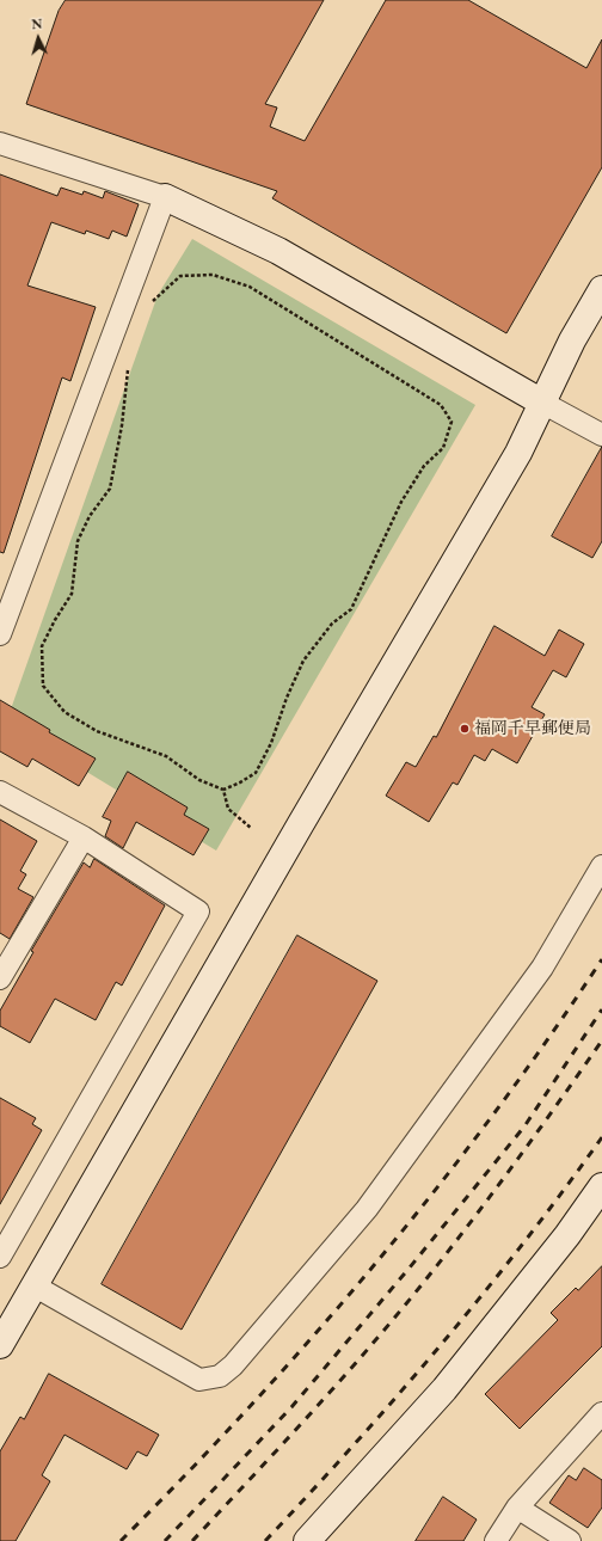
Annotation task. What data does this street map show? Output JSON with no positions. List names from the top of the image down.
{
  "places": ["福岡千早郵便局"],
  "north": "top"
}
